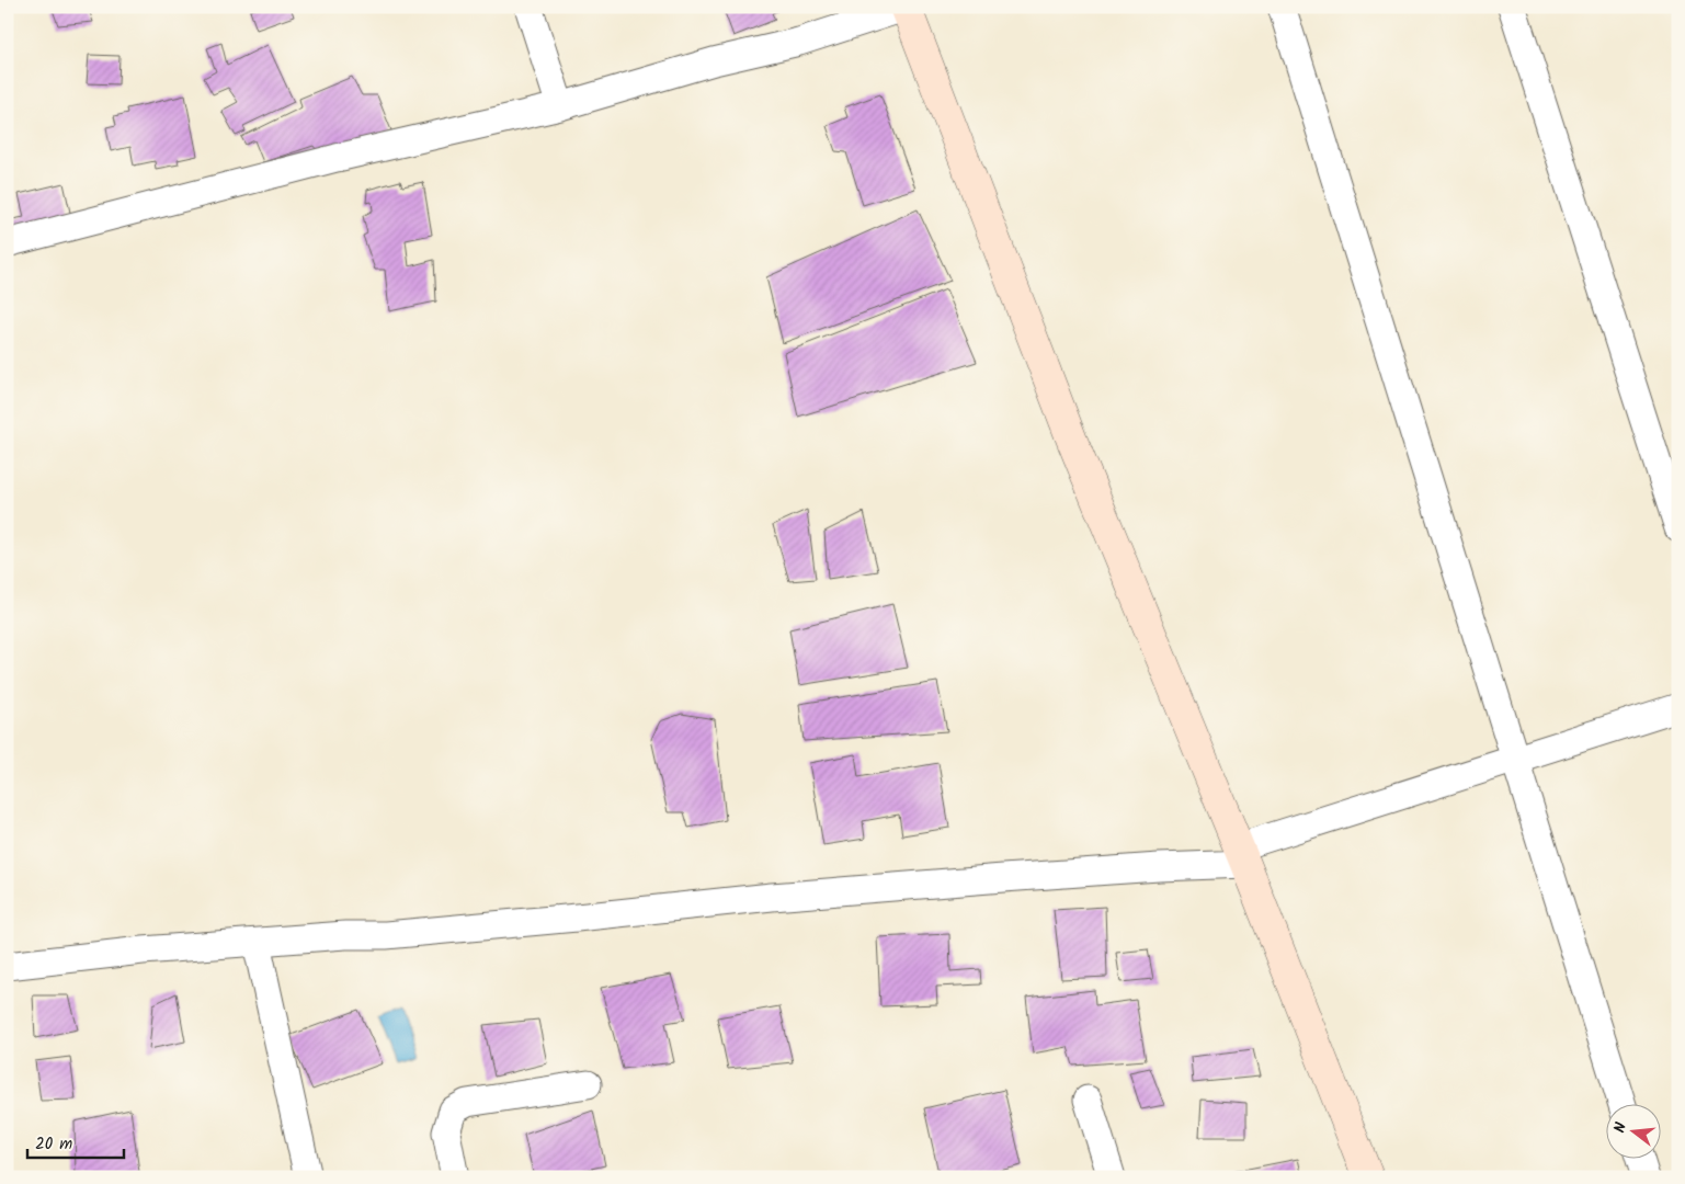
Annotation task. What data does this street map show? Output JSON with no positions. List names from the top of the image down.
{
  "scale_bar": "20 m",
  "north": "left"
}
